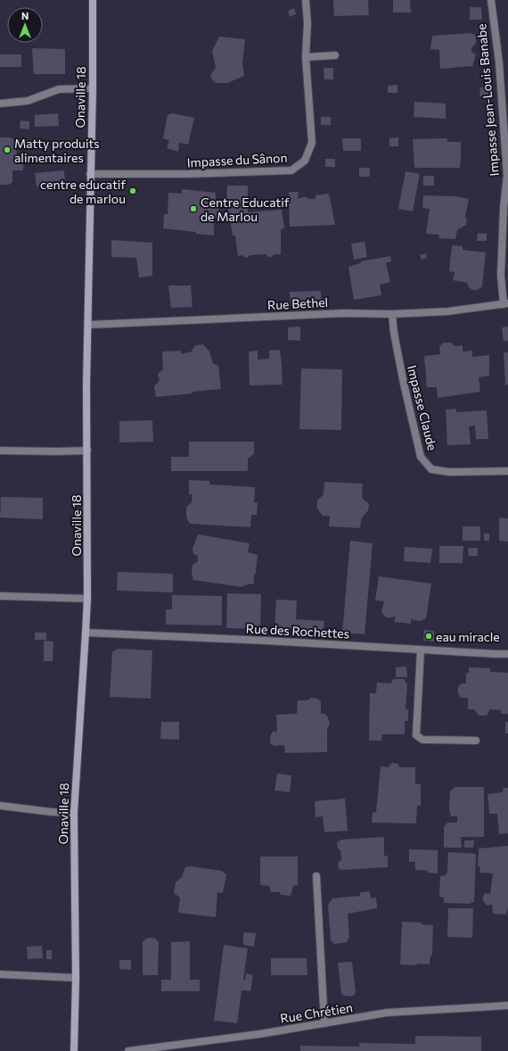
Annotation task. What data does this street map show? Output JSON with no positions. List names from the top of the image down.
{
  "streets": {
    "street": [
      "Onaville 18",
      "Impasse Jean-Louis Banabe",
      "Impasse du Sânon",
      "Rue Bethel",
      "Impasse Claude",
      "Rue des Rochettes",
      "Rue Chrétien"
    ]
  },
  "crossings": [
    ["Onaville 18", "Impasse du Sânon"],
    ["Onaville 18", "Rue Bethel"],
    ["Onaville 18", "Rue des Rochettes"],
    ["Impasse Jean-Louis Banabe", "Rue Bethel"],
    ["Rue Bethel", "Impasse Claude"]
  ],
  "places": [
    "Matty produits alimentaires",
    "centre educatif de marlou",
    "Centre Educatif de Marlou",
    "eau miracle"
  ],
  "north": "top"
}
